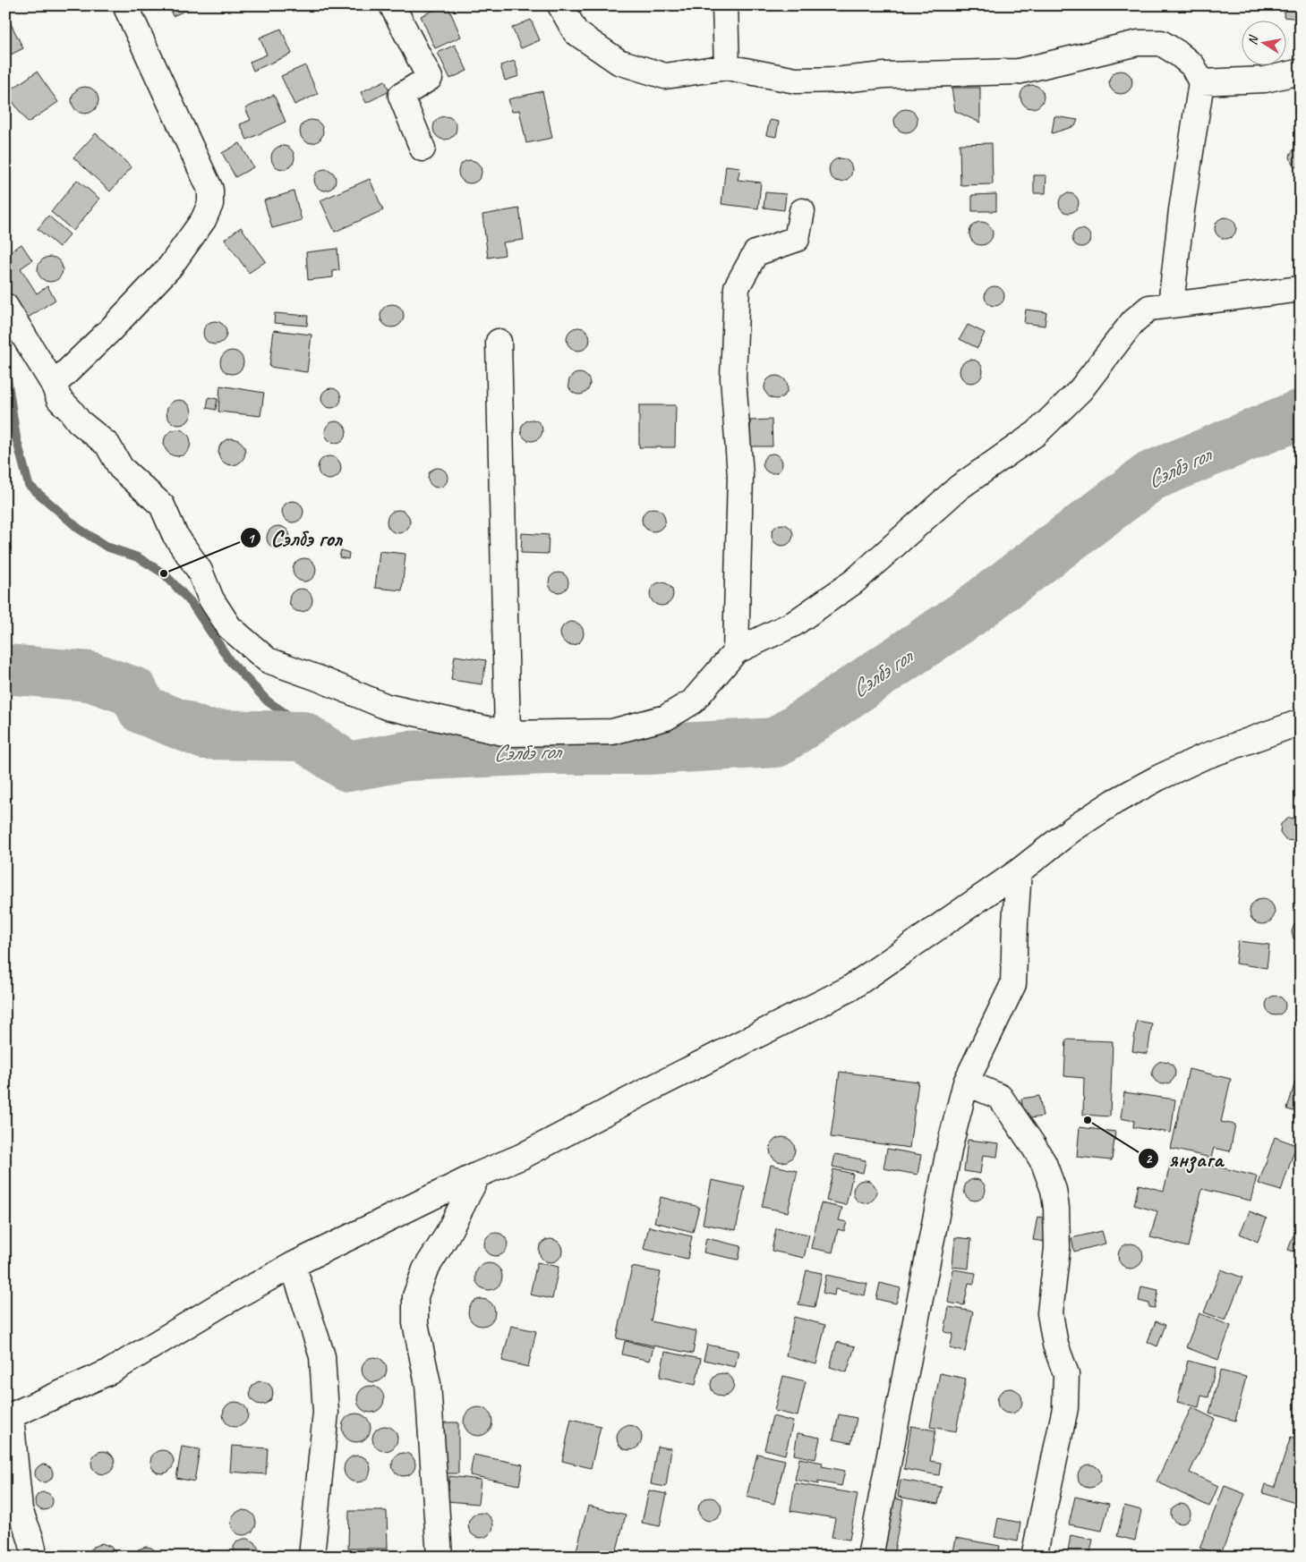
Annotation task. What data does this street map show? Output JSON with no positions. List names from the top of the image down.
{
  "water": ["Сэлбэ гол"],
  "places": ["Сэлбэ гол", "янзага"],
  "north": "left"
}
